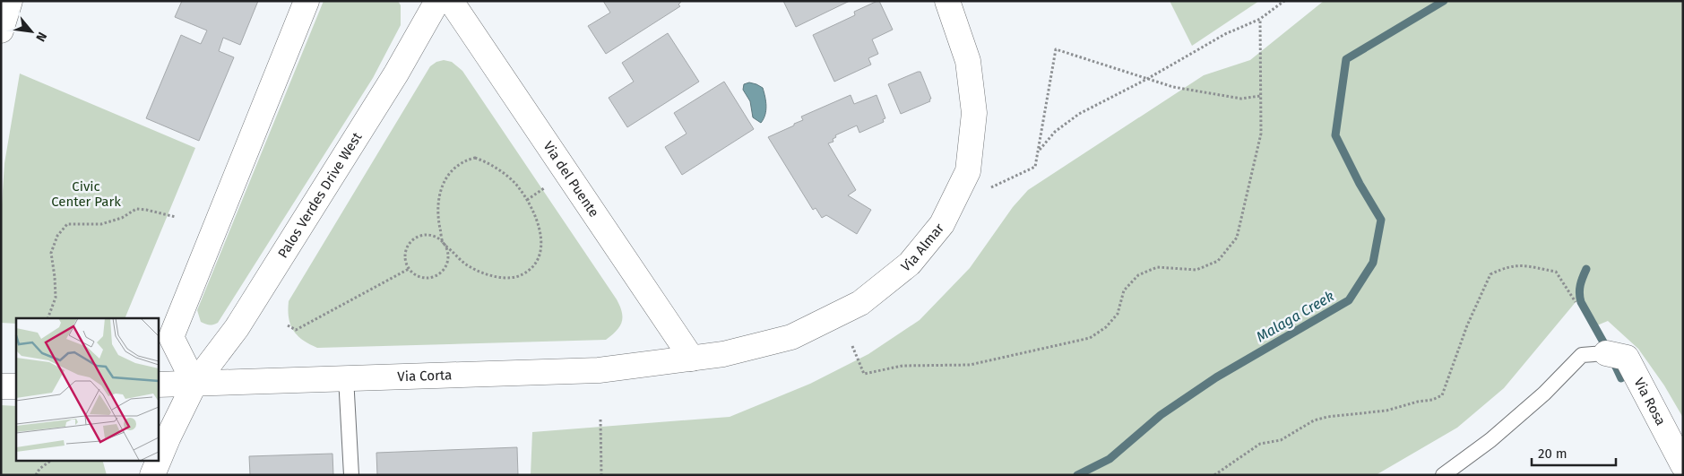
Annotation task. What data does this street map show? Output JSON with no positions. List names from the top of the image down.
{
  "streets": {
    "street": [
      "Via del Puente",
      "Palos Verdes Drive West",
      "Via Almar",
      "Via Corta",
      "Via Rosa"
    ]
  },
  "crossings": [
    ["Via del Puente", "Via Almar"],
    ["Via del Puente", "Via Corta"],
    ["Palos Verdes Drive West", "Via Corta"],
    ["Via Almar", "Via Corta"]
  ],
  "water": ["Malaga Creek"],
  "parks": ["Civic Center Park"],
  "scale_bar": "20 m",
  "north": "bottom right"
}
